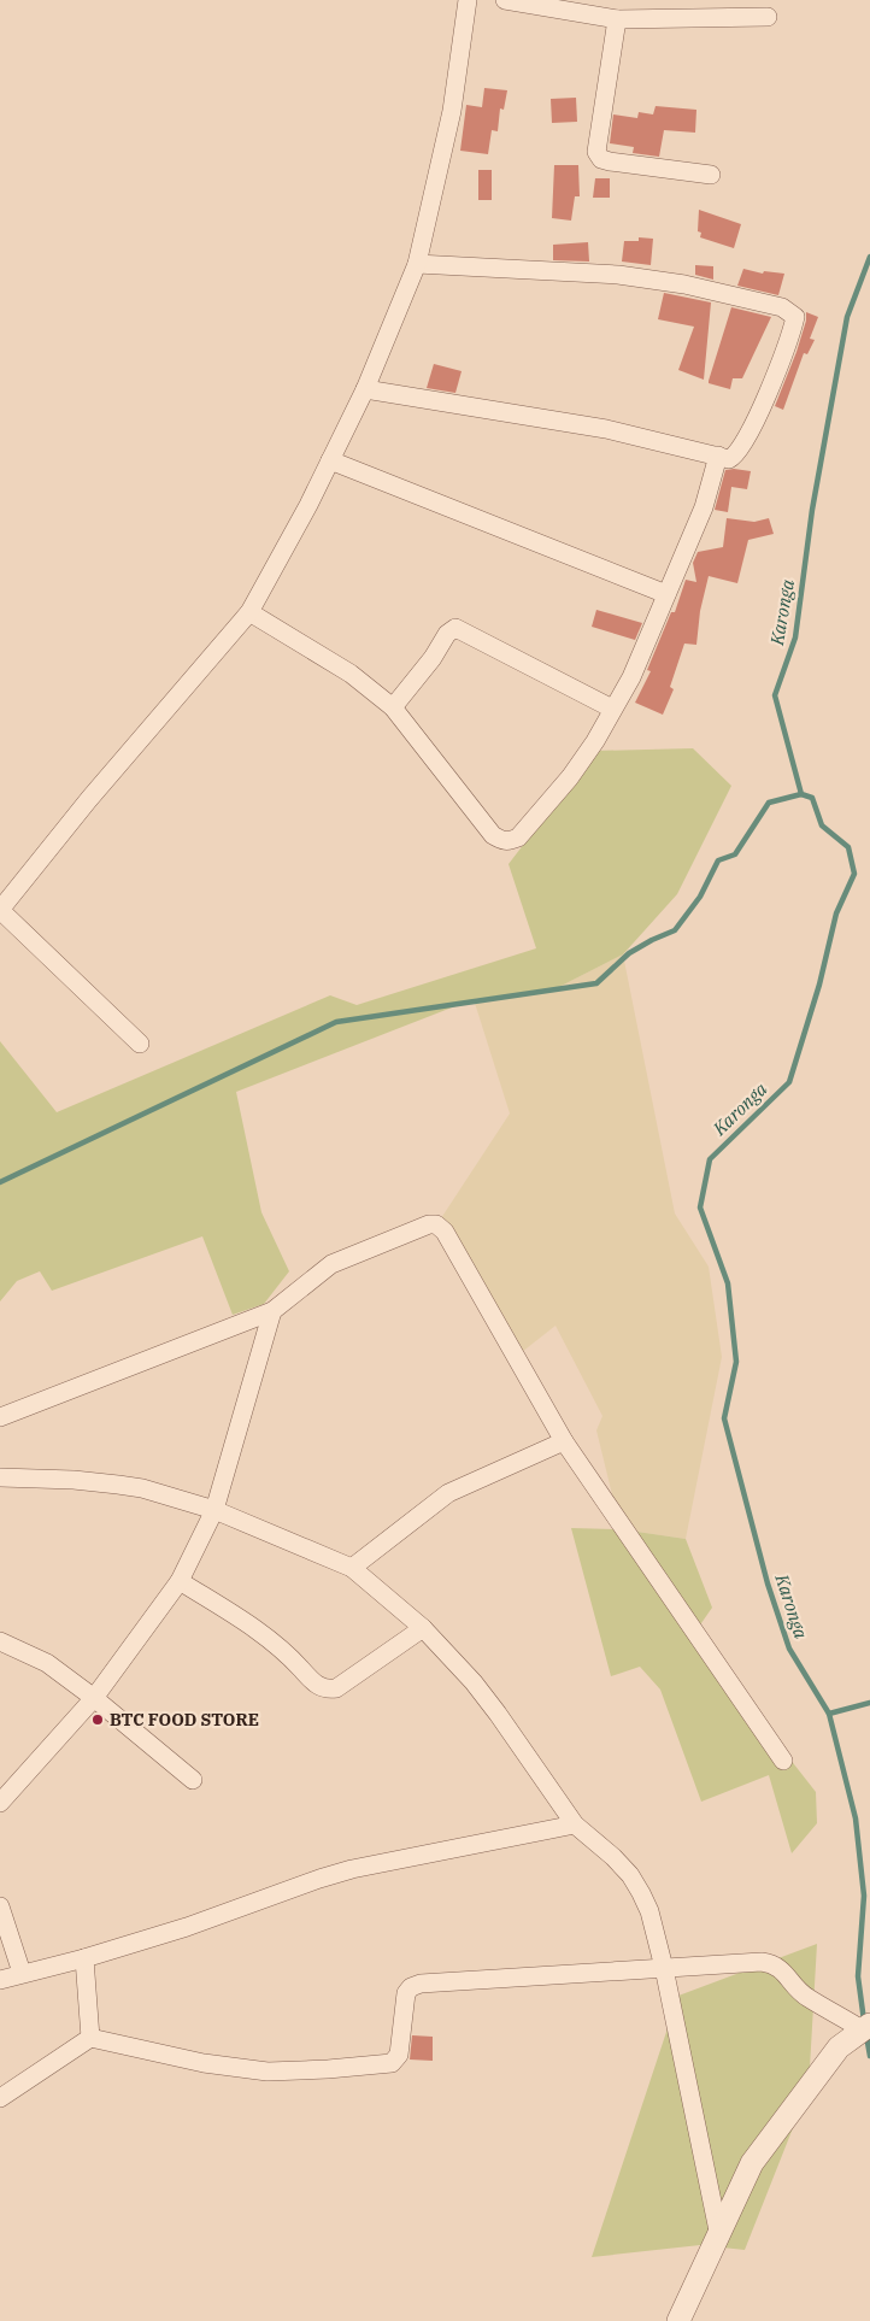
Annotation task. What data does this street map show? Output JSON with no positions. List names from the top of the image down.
{
  "water": ["Karonga"],
  "places": ["BTC FOOD STORE"]
}
